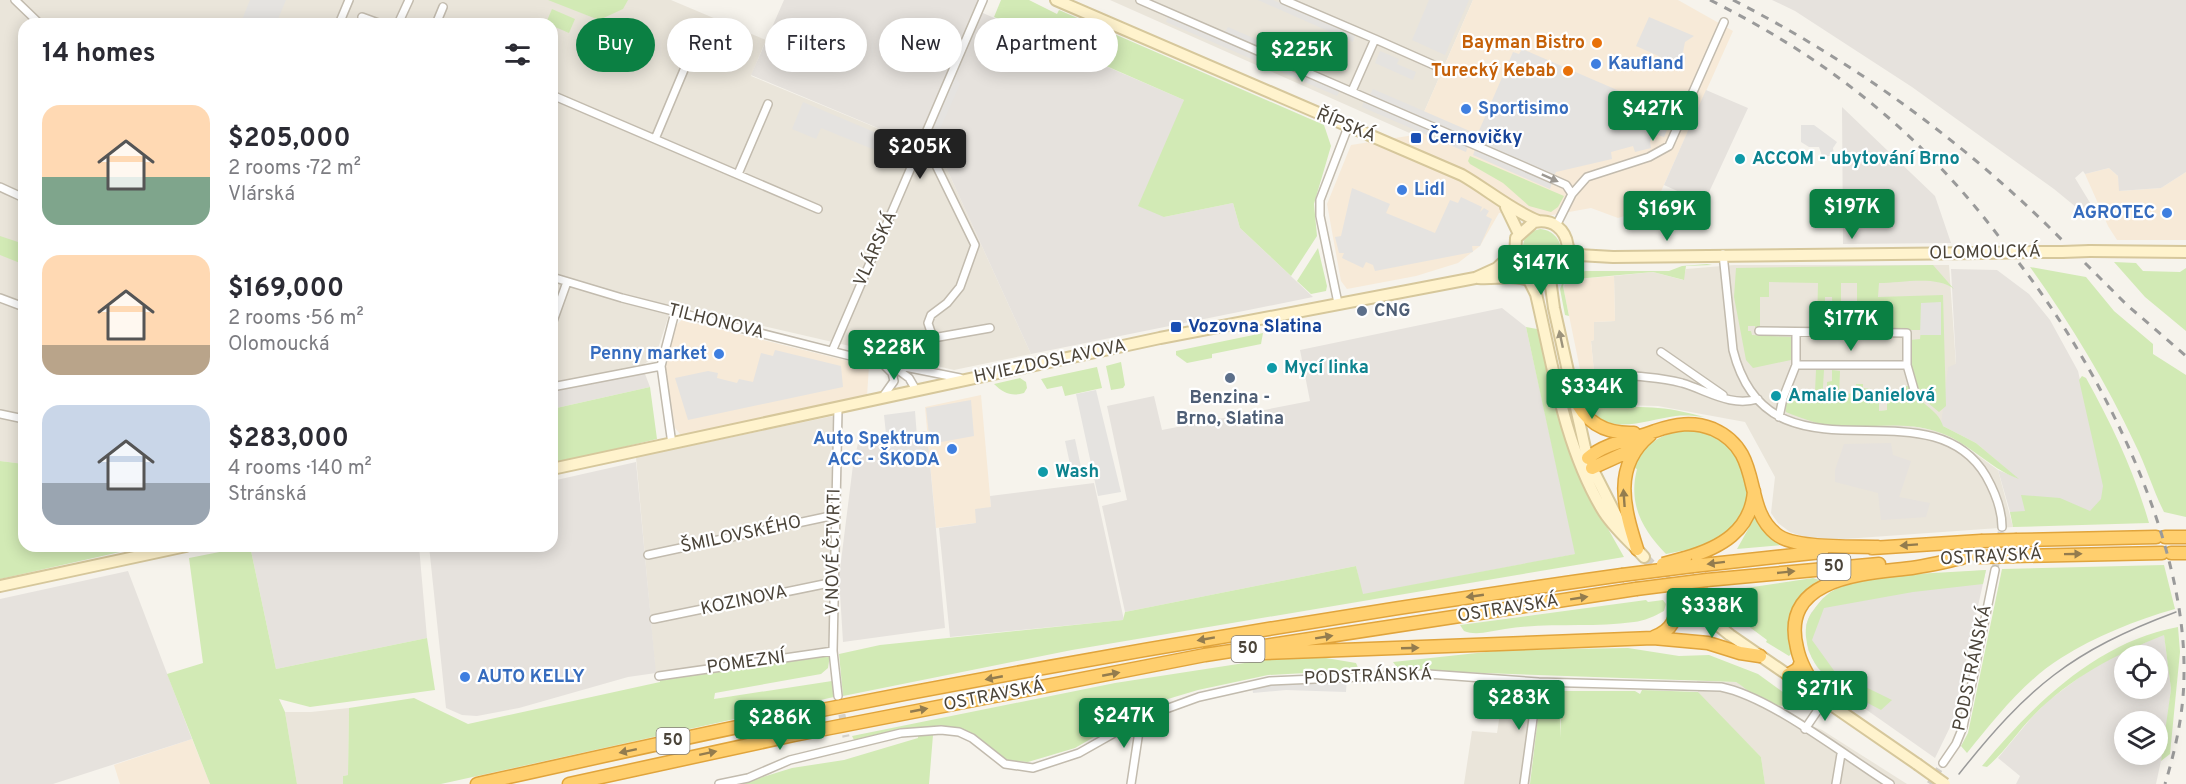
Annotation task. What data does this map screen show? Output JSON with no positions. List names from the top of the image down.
{
  "streets": {
    "highway": ["OSTRAVSKÁ", "50"],
    "main road": ["ŘÍPSKÁ", "OLOMOUCKÁ", "HVIEZDOSLAVOVA"],
    "street": [
      "VLÁRSKÁ",
      "TILHONOVA",
      "ŠMILOVSKÉHO",
      "V NOVÉ ČTVRTI",
      "KOZINOVA",
      "POMEZNÍ",
      "PODSTRÁNSKÁ"
    ]
  },
  "crossings": [
    ["ŘÍPSKÁ", "OLOMOUCKÁ"],
    ["ŘÍPSKÁ", "HVIEZDOSLAVOVA"],
    ["VLÁRSKÁ", "TILHONOVA"],
    ["OLOMOUCKÁ", "HVIEZDOSLAVOVA"],
    ["TILHONOVA", "HVIEZDOSLAVOVA"],
    ["HVIEZDOSLAVOVA", "V NOVÉ ČTVRTI"],
    ["ŠMILOVSKÉHO", "V NOVÉ ČTVRTI"],
    ["V NOVÉ ČTVRTI", "KOZINOVA"],
    ["V NOVÉ ČTVRTI", "POMEZNÍ"],
    ["OSTRAVSKÁ", "50"]
  ],
  "places": {
    "other": [
      "Bayman Bistro",
      "Kaufland",
      "Turecký Kebab",
      "Sportisimo",
      "ACCOM - ubytování Brno",
      "Lidl",
      "AGROTEC",
      "CNG",
      "Penny market",
      "Mycí linka",
      "Benzina - Brno, Slatina",
      "Amalie Danielová",
      "Auto Spektrum ACC - ŠKODA",
      "Wash",
      "AUTO KELLY"
    ],
    "transit": ["Černovičky", "Vozovna Slatina"]
  },
  "page": {
    "chip": [
      "Buy",
      "Rent",
      "Filters",
      "New",
      "Apartment"
    ],
    "heading": "14 homes",
    "price": [
      "$225K",
      "$427K",
      "$205K",
      "$197K",
      "$169K",
      "$147K",
      "$177K",
      "$228K",
      "$334K",
      "$338K",
      "$271K",
      "$283K",
      "$247K",
      "$286K"
    ],
    "list": [
      {
        "name": "$205,000",
        "note": "2 rooms · 72 m² · Vlárská"
      },
      {
        "name": "$169,000",
        "note": "2 rooms · 56 m² · Olomoucká"
      },
      {
        "name": "$283,000",
        "note": "4 rooms · 140 m² · Stránská"
      }
    ]
  }
}
